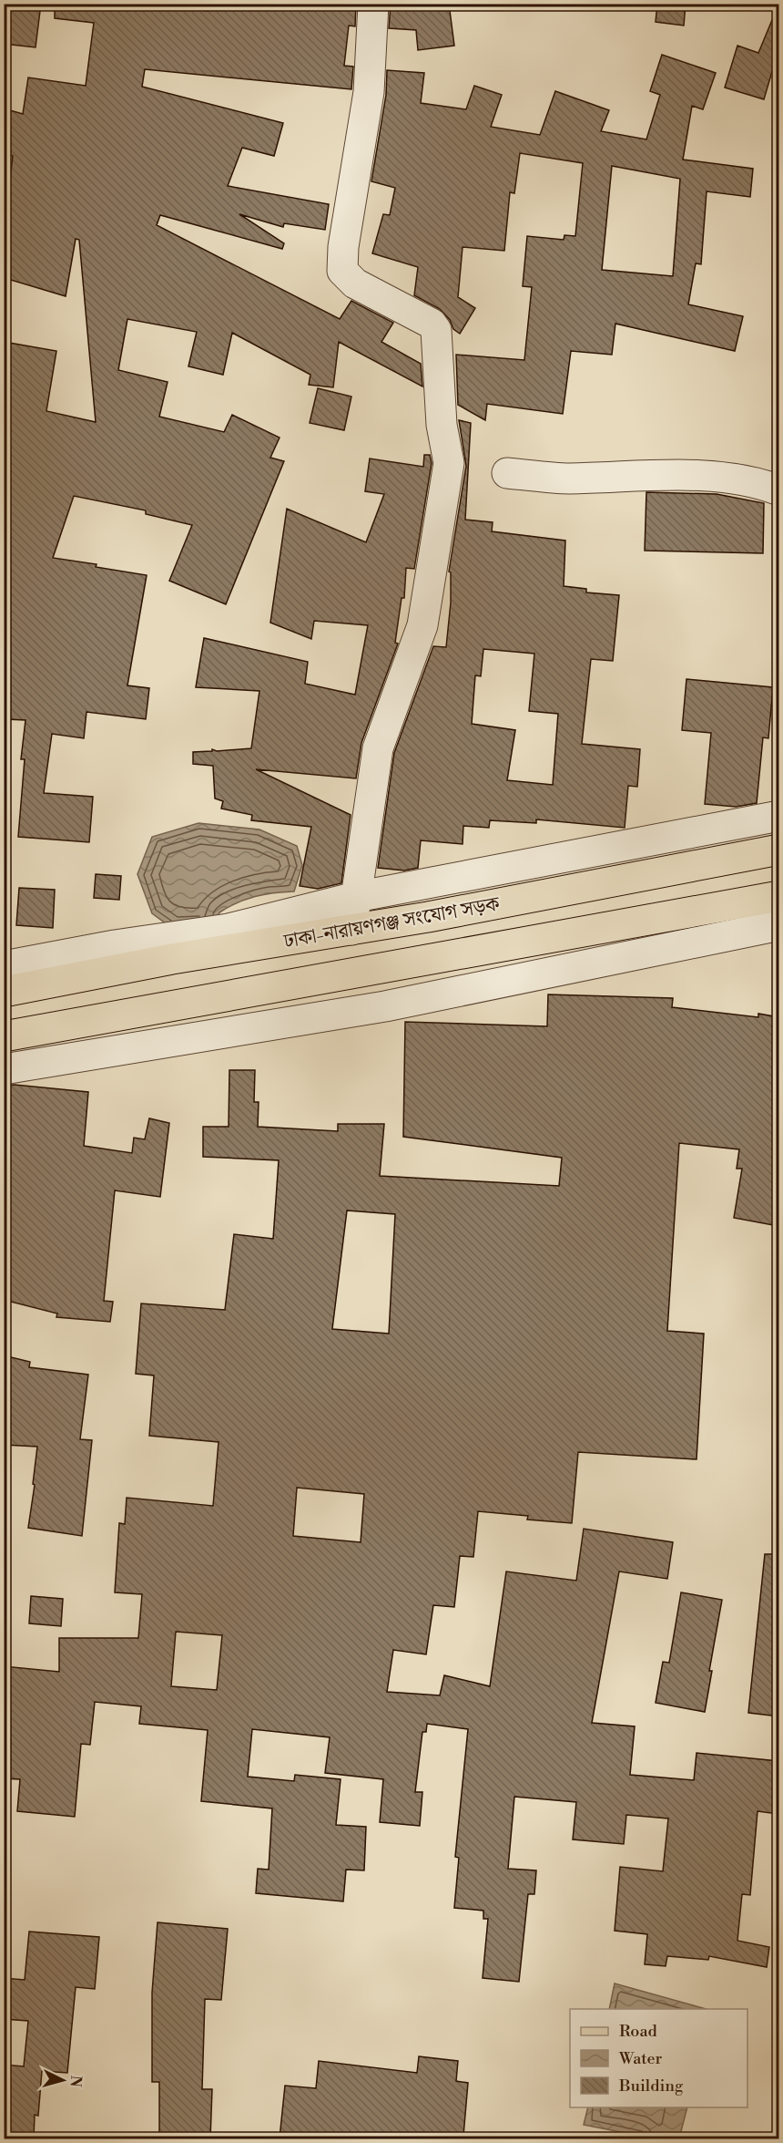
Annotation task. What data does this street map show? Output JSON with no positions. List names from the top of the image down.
{
  "streets": {
    "main road": ["ঢাকা-নারায়ণগঞ্জ সংযোগ সড়ক"]
  },
  "legend": ["Road", "Water", "Building"],
  "north": "right"
}
